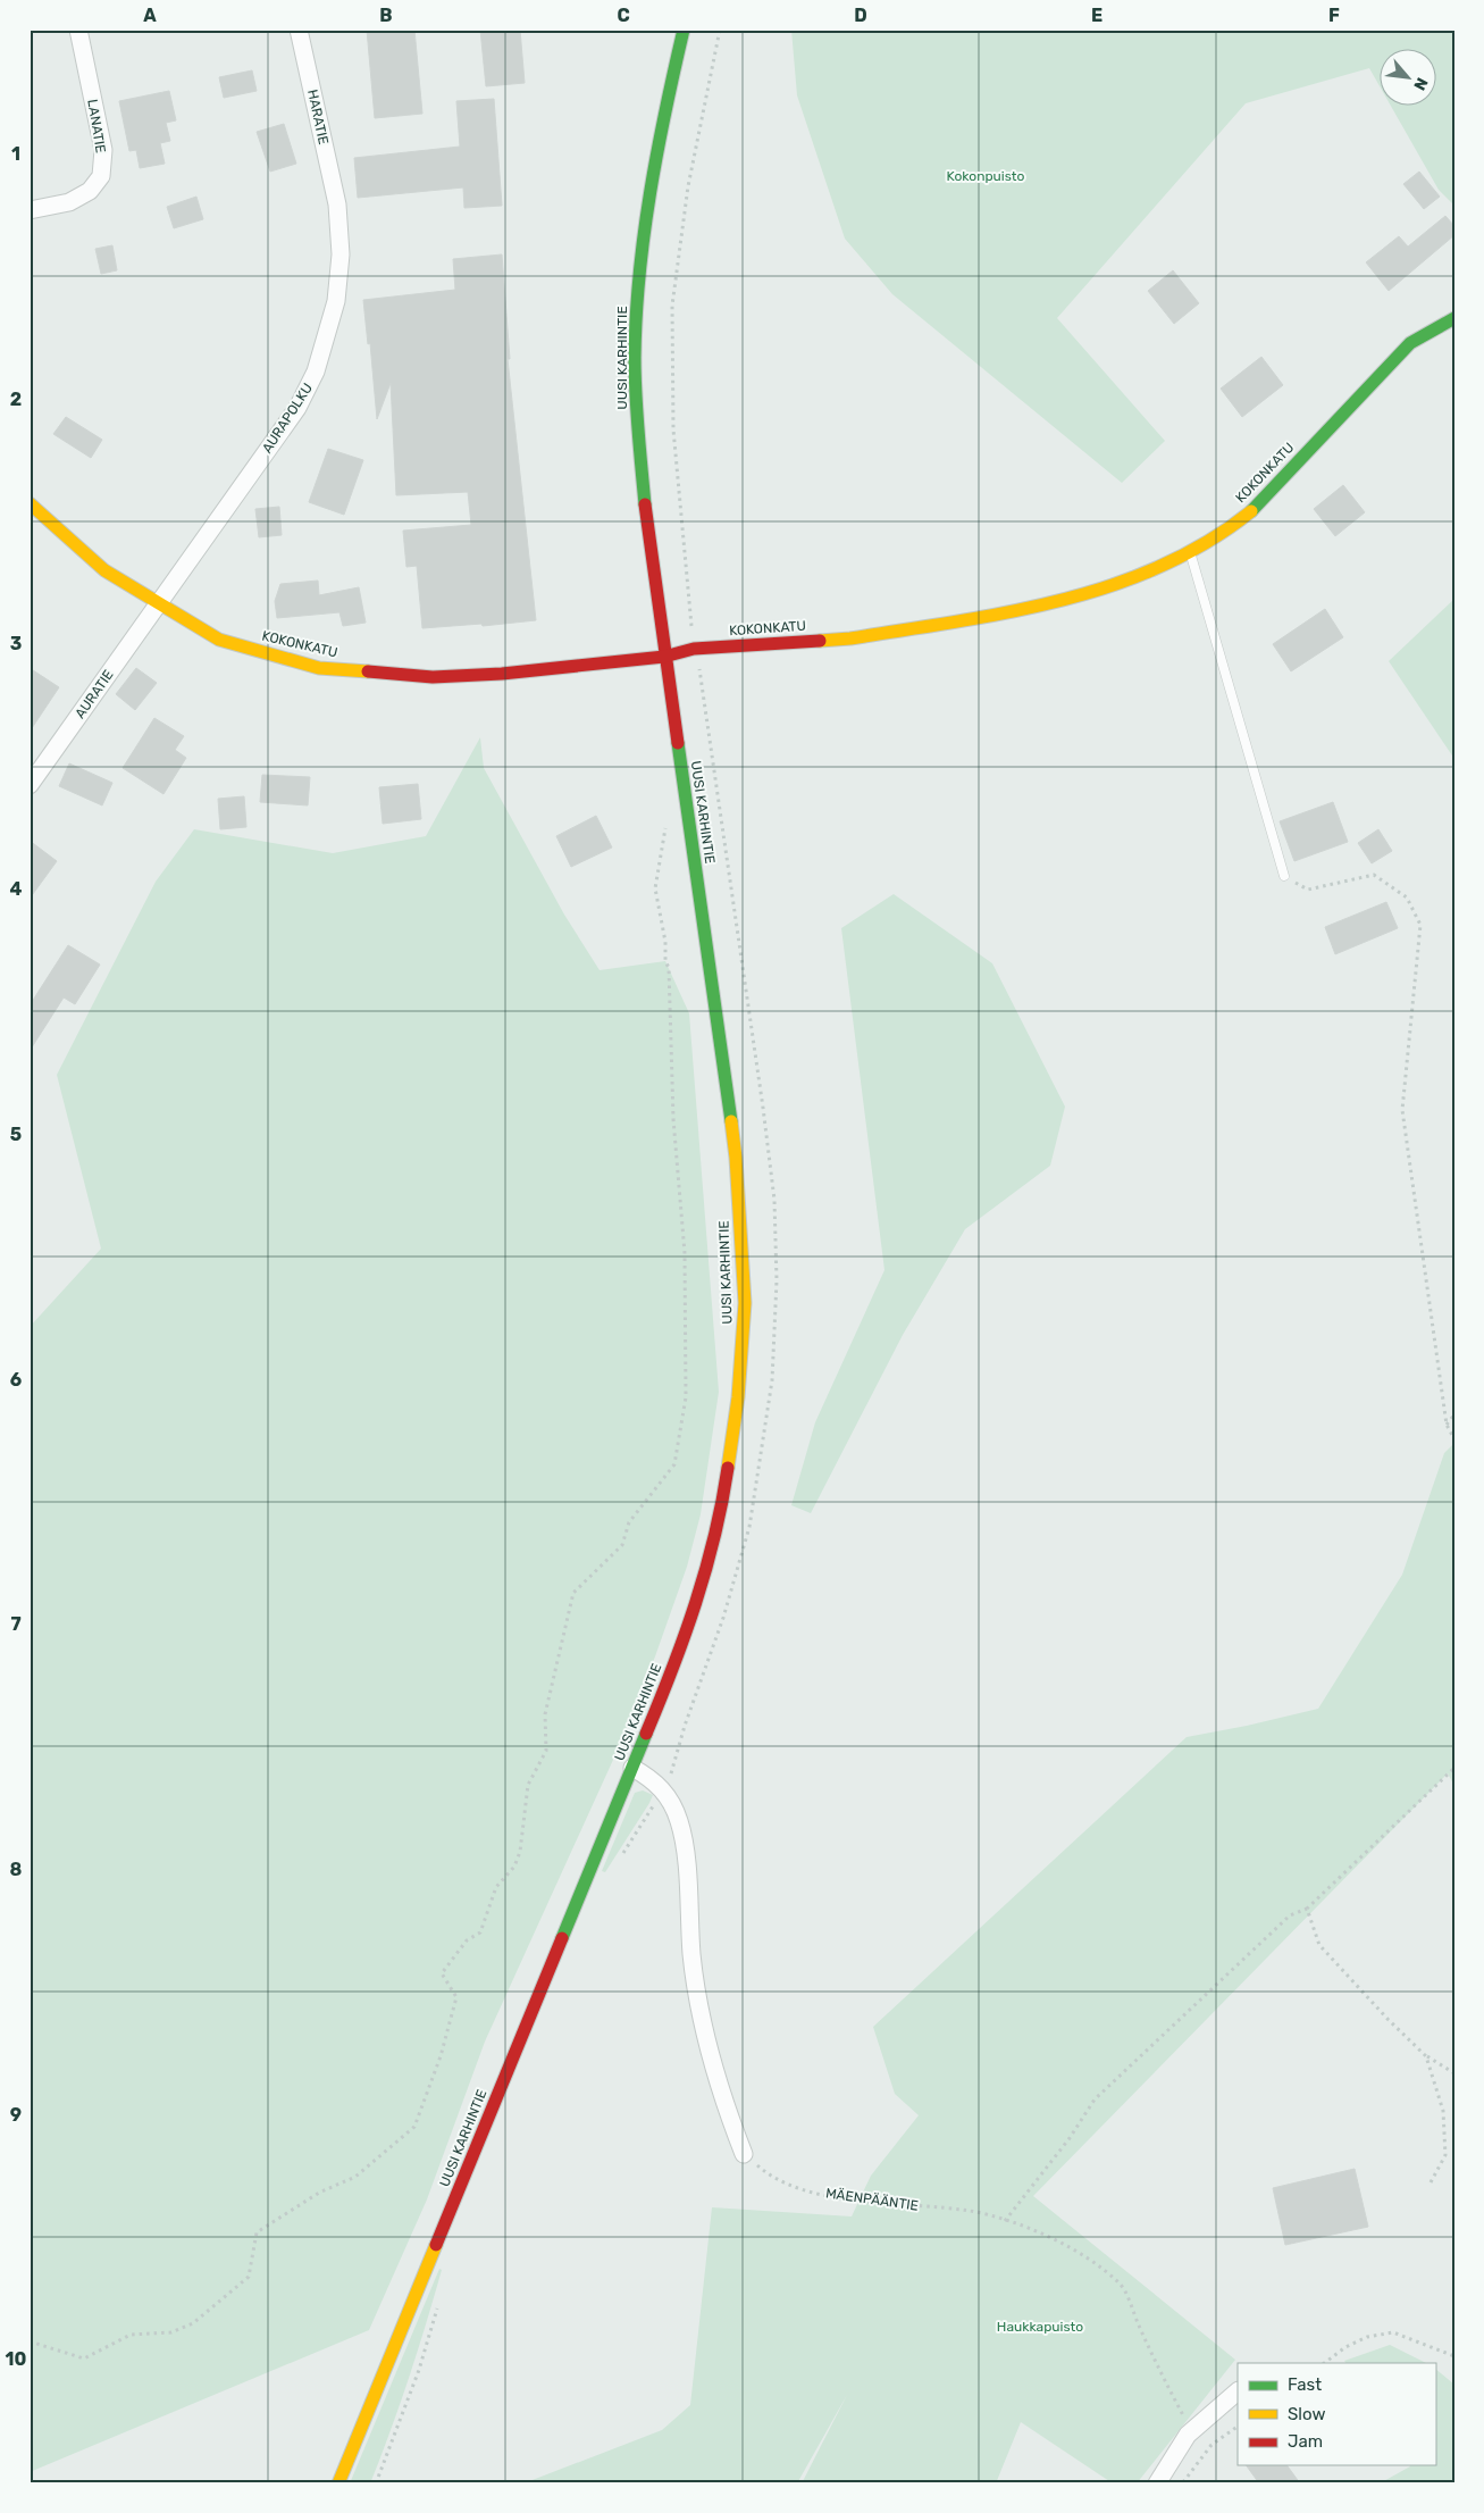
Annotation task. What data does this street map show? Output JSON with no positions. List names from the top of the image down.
{
  "streets": {
    "street": [
      "HARATIE",
      "LANATIE",
      "UUSI KARHINTIE",
      "AURAPOLKU",
      "KOKONKATU",
      "AURATIE"
    ],
    "path": ["MÄENPÄÄNTIE"]
  },
  "crossings": [
    ["HARATIE", "AURAPOLKU"],
    ["UUSI KARHINTIE", "KOKONKATU"],
    ["AURAPOLKU", "KOKONKATU"],
    ["AURAPOLKU", "AURATIE"],
    ["KOKONKATU", "AURATIE"]
  ],
  "parks": ["Kokonpuisto", "Haukkapuisto"],
  "legend": ["Fast", "Slow", "Jam"],
  "north": "bottom right",
  "grid": {
    "columns": [
      "A",
      "B",
      "C",
      "D",
      "E",
      "F"
    ],
    "rows": [
      "1",
      "2",
      "3",
      "4",
      "5",
      "6",
      "7",
      "8",
      "9",
      "10"
    ]
  }
}
